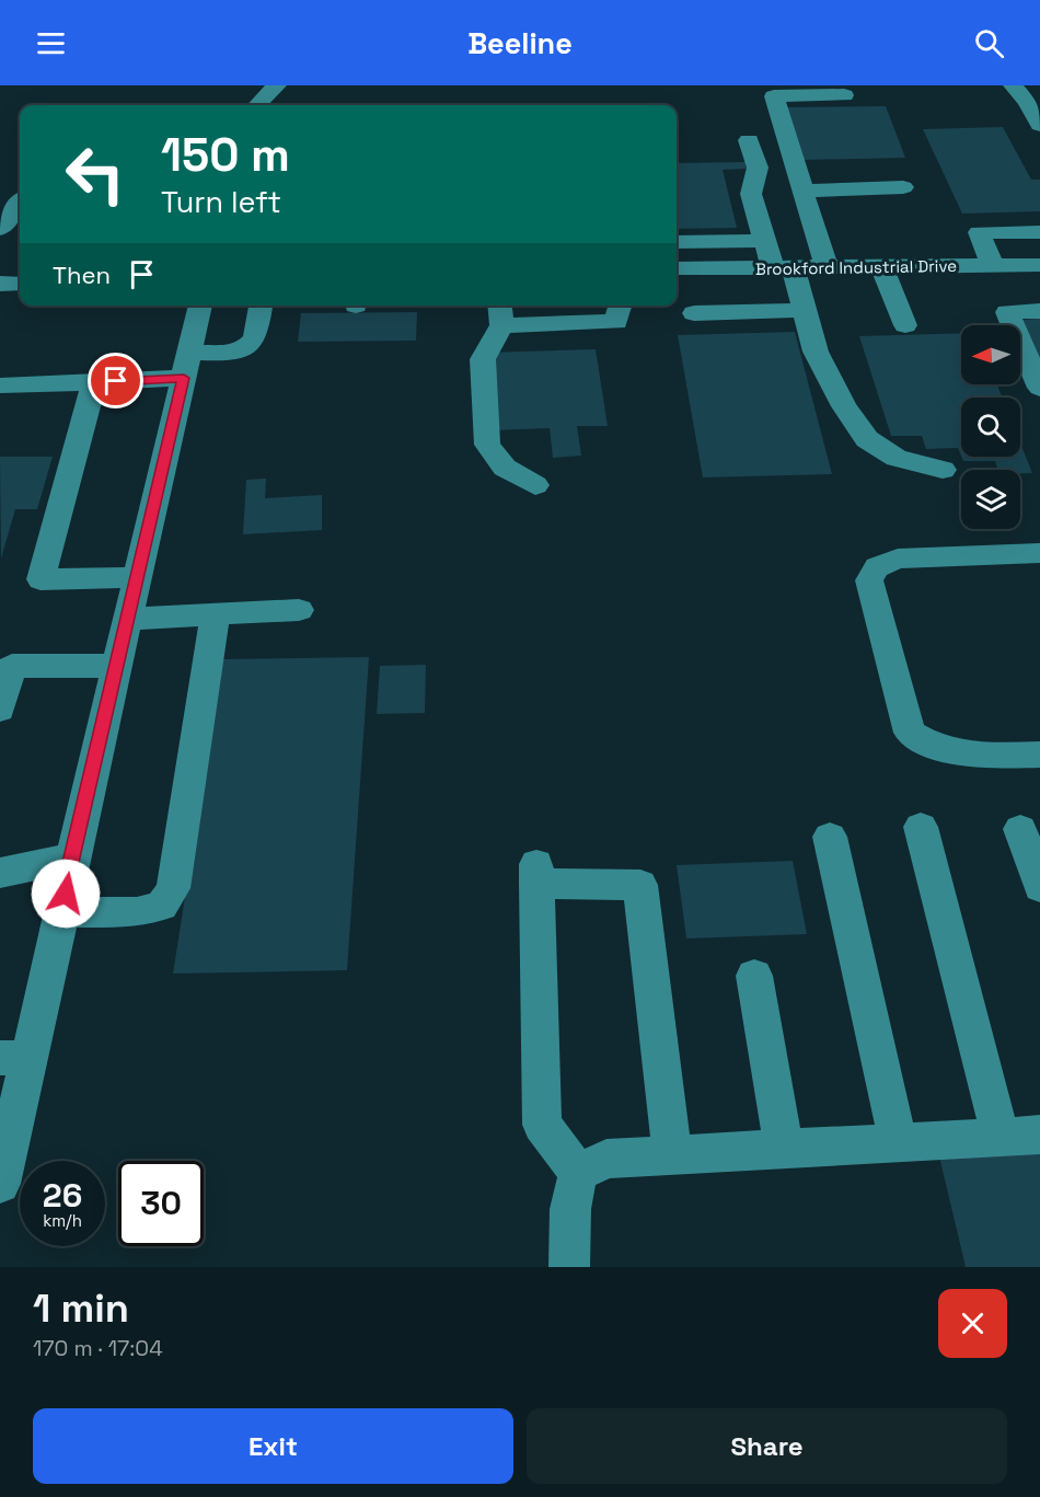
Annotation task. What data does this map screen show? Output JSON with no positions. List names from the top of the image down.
{
  "streets": {
    "street": ["Brookford Industrial Drive"]
  },
  "north": "left",
  "page": {
    "header": "Beeline",
    "turn": ["150 m", "Turn left"],
    "then": "Then",
    "speed": "26 km/h",
    "limit": "30",
    "heading": ["1 min", "170 m · 17:04"],
    "buttons": ["Exit", "Share"]
  }
}
